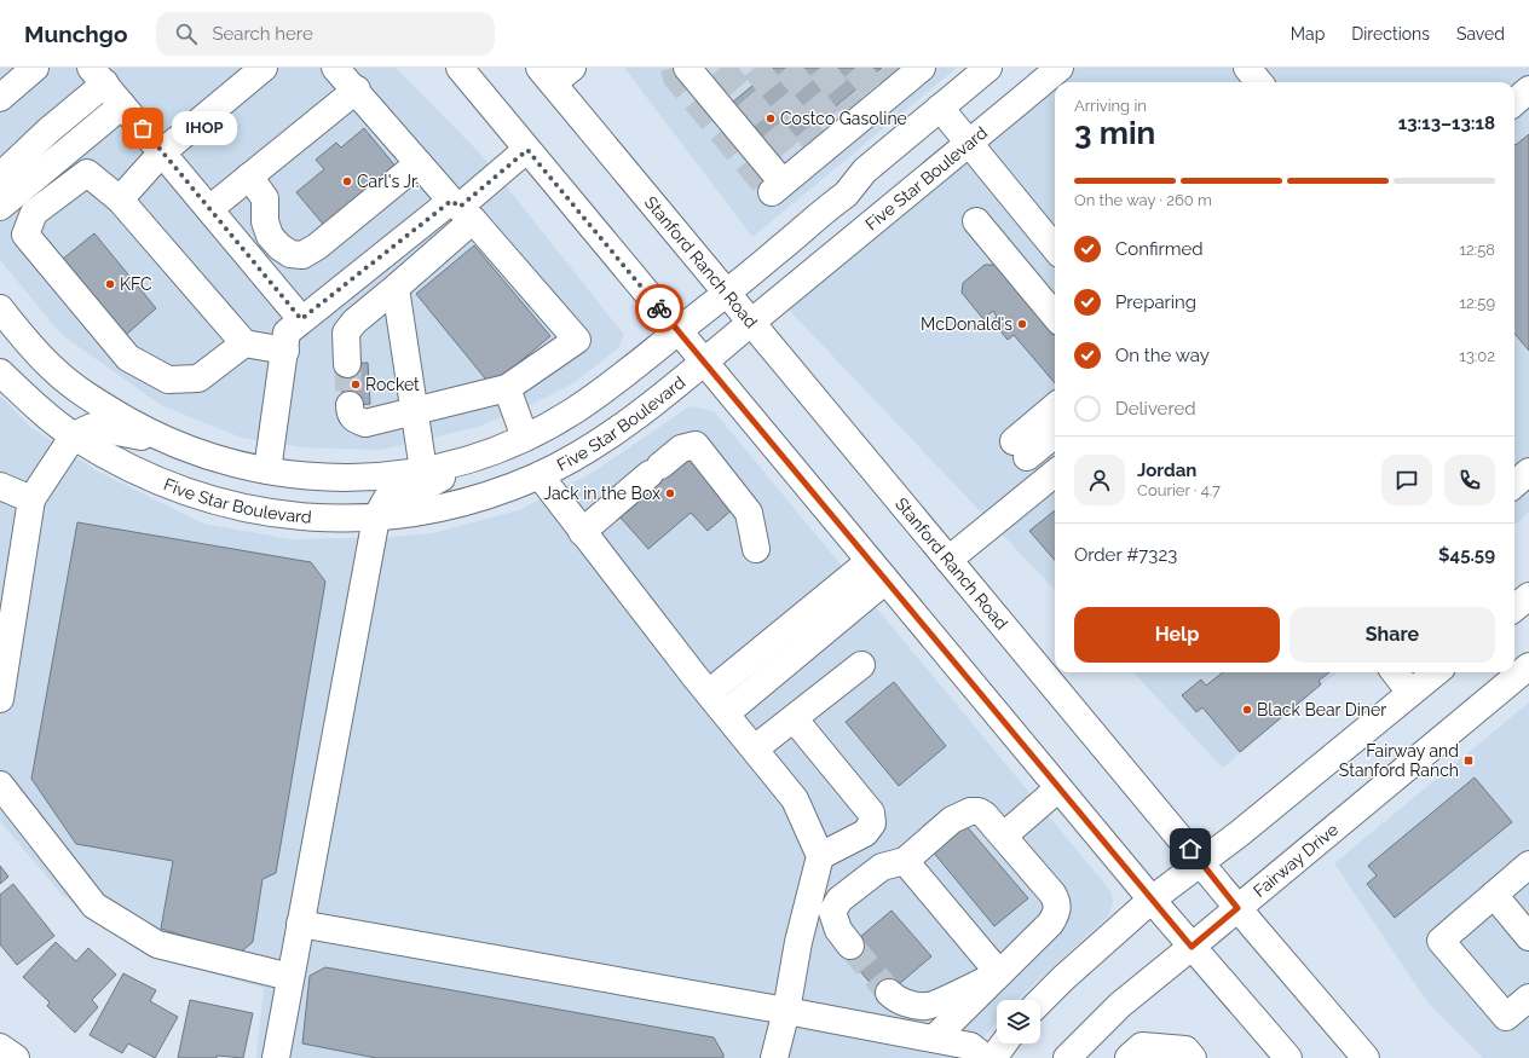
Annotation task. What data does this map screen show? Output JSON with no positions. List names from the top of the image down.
{
  "streets": {
    "main road": ["Five Star Boulevard", "Stanford Ranch Road", "Fairway Drive"]
  },
  "crossings": [
    ["Five Star Boulevard", "Stanford Ranch Road"],
    ["Stanford Ranch Road", "Fairway Drive"]
  ],
  "places": {
    "other": [
      "Costco Gasoline",
      "IHOP",
      "Carl's Jr.",
      "KFC",
      "McDonald's",
      "Rocket",
      "Jack in the Box",
      "Black Bear Diner"
    ],
    "transit": ["Fairway and Stanford Ranch"]
  },
  "page": {
    "header": "Munchgo",
    "search": "Search here",
    "nav": ["Map", "Directions", "Saved"],
    "heading": ["3 min", "Arriving in", "13:13–13:18"],
    "panel": [
      "Jordan",
      "Courier · 4.7",
      "Order #7323",
      "$45.59"
    ],
    "bubble": "IHOP",
    "bar": "On the way · 260 m",
    "list": [
      ["Confirmed", "12:58"],
      ["Preparing", "12:59"],
      ["On the way", "13:02"],
      "Delivered"
    ],
    "buttons": ["Help", "Share"]
  }
}
